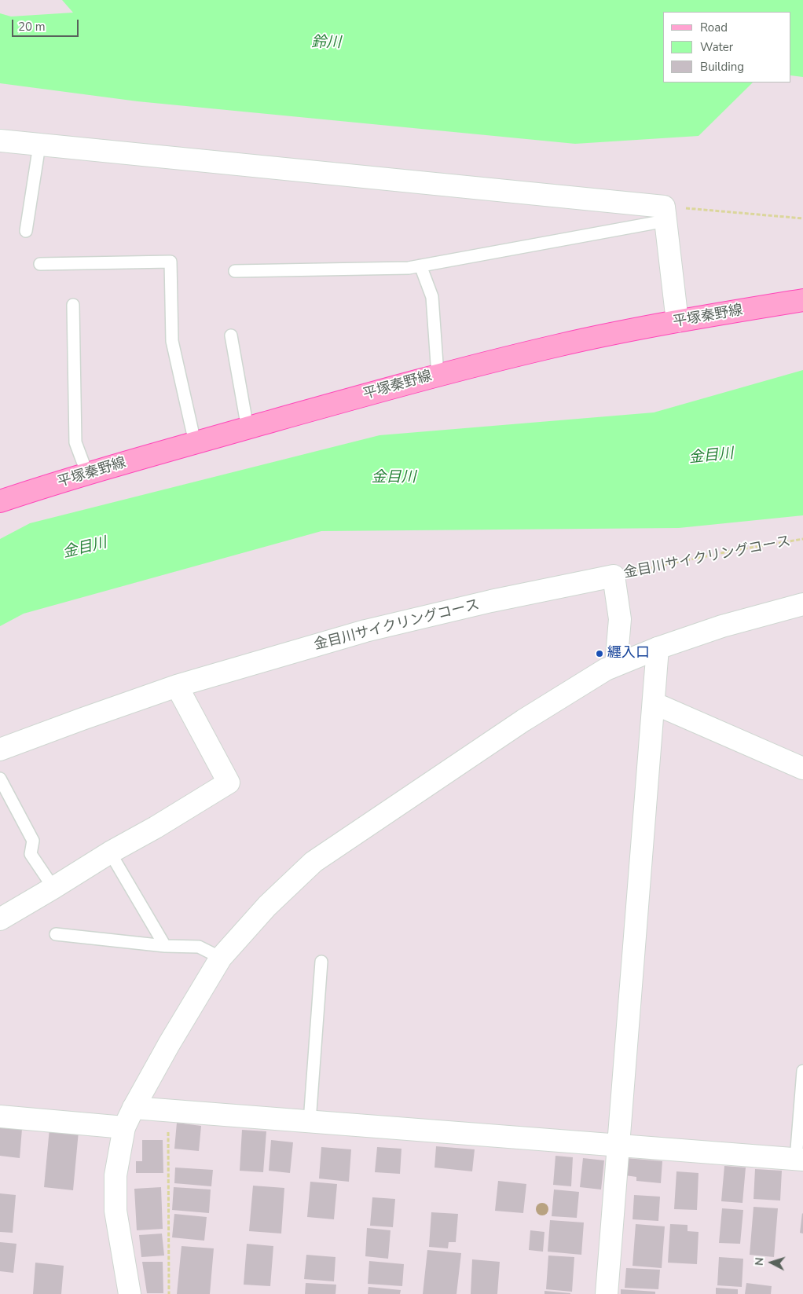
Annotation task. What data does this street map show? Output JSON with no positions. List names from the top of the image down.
{
  "streets": {
    "main road": ["平塚秦野線"],
    "street": ["金目川サイクリングコース"]
  },
  "water": ["鈴川", "金目川"],
  "places": ["纒入口"],
  "legend": ["Road", "Water", "Building"],
  "scale_bar": "20 m",
  "north": "left"
}
